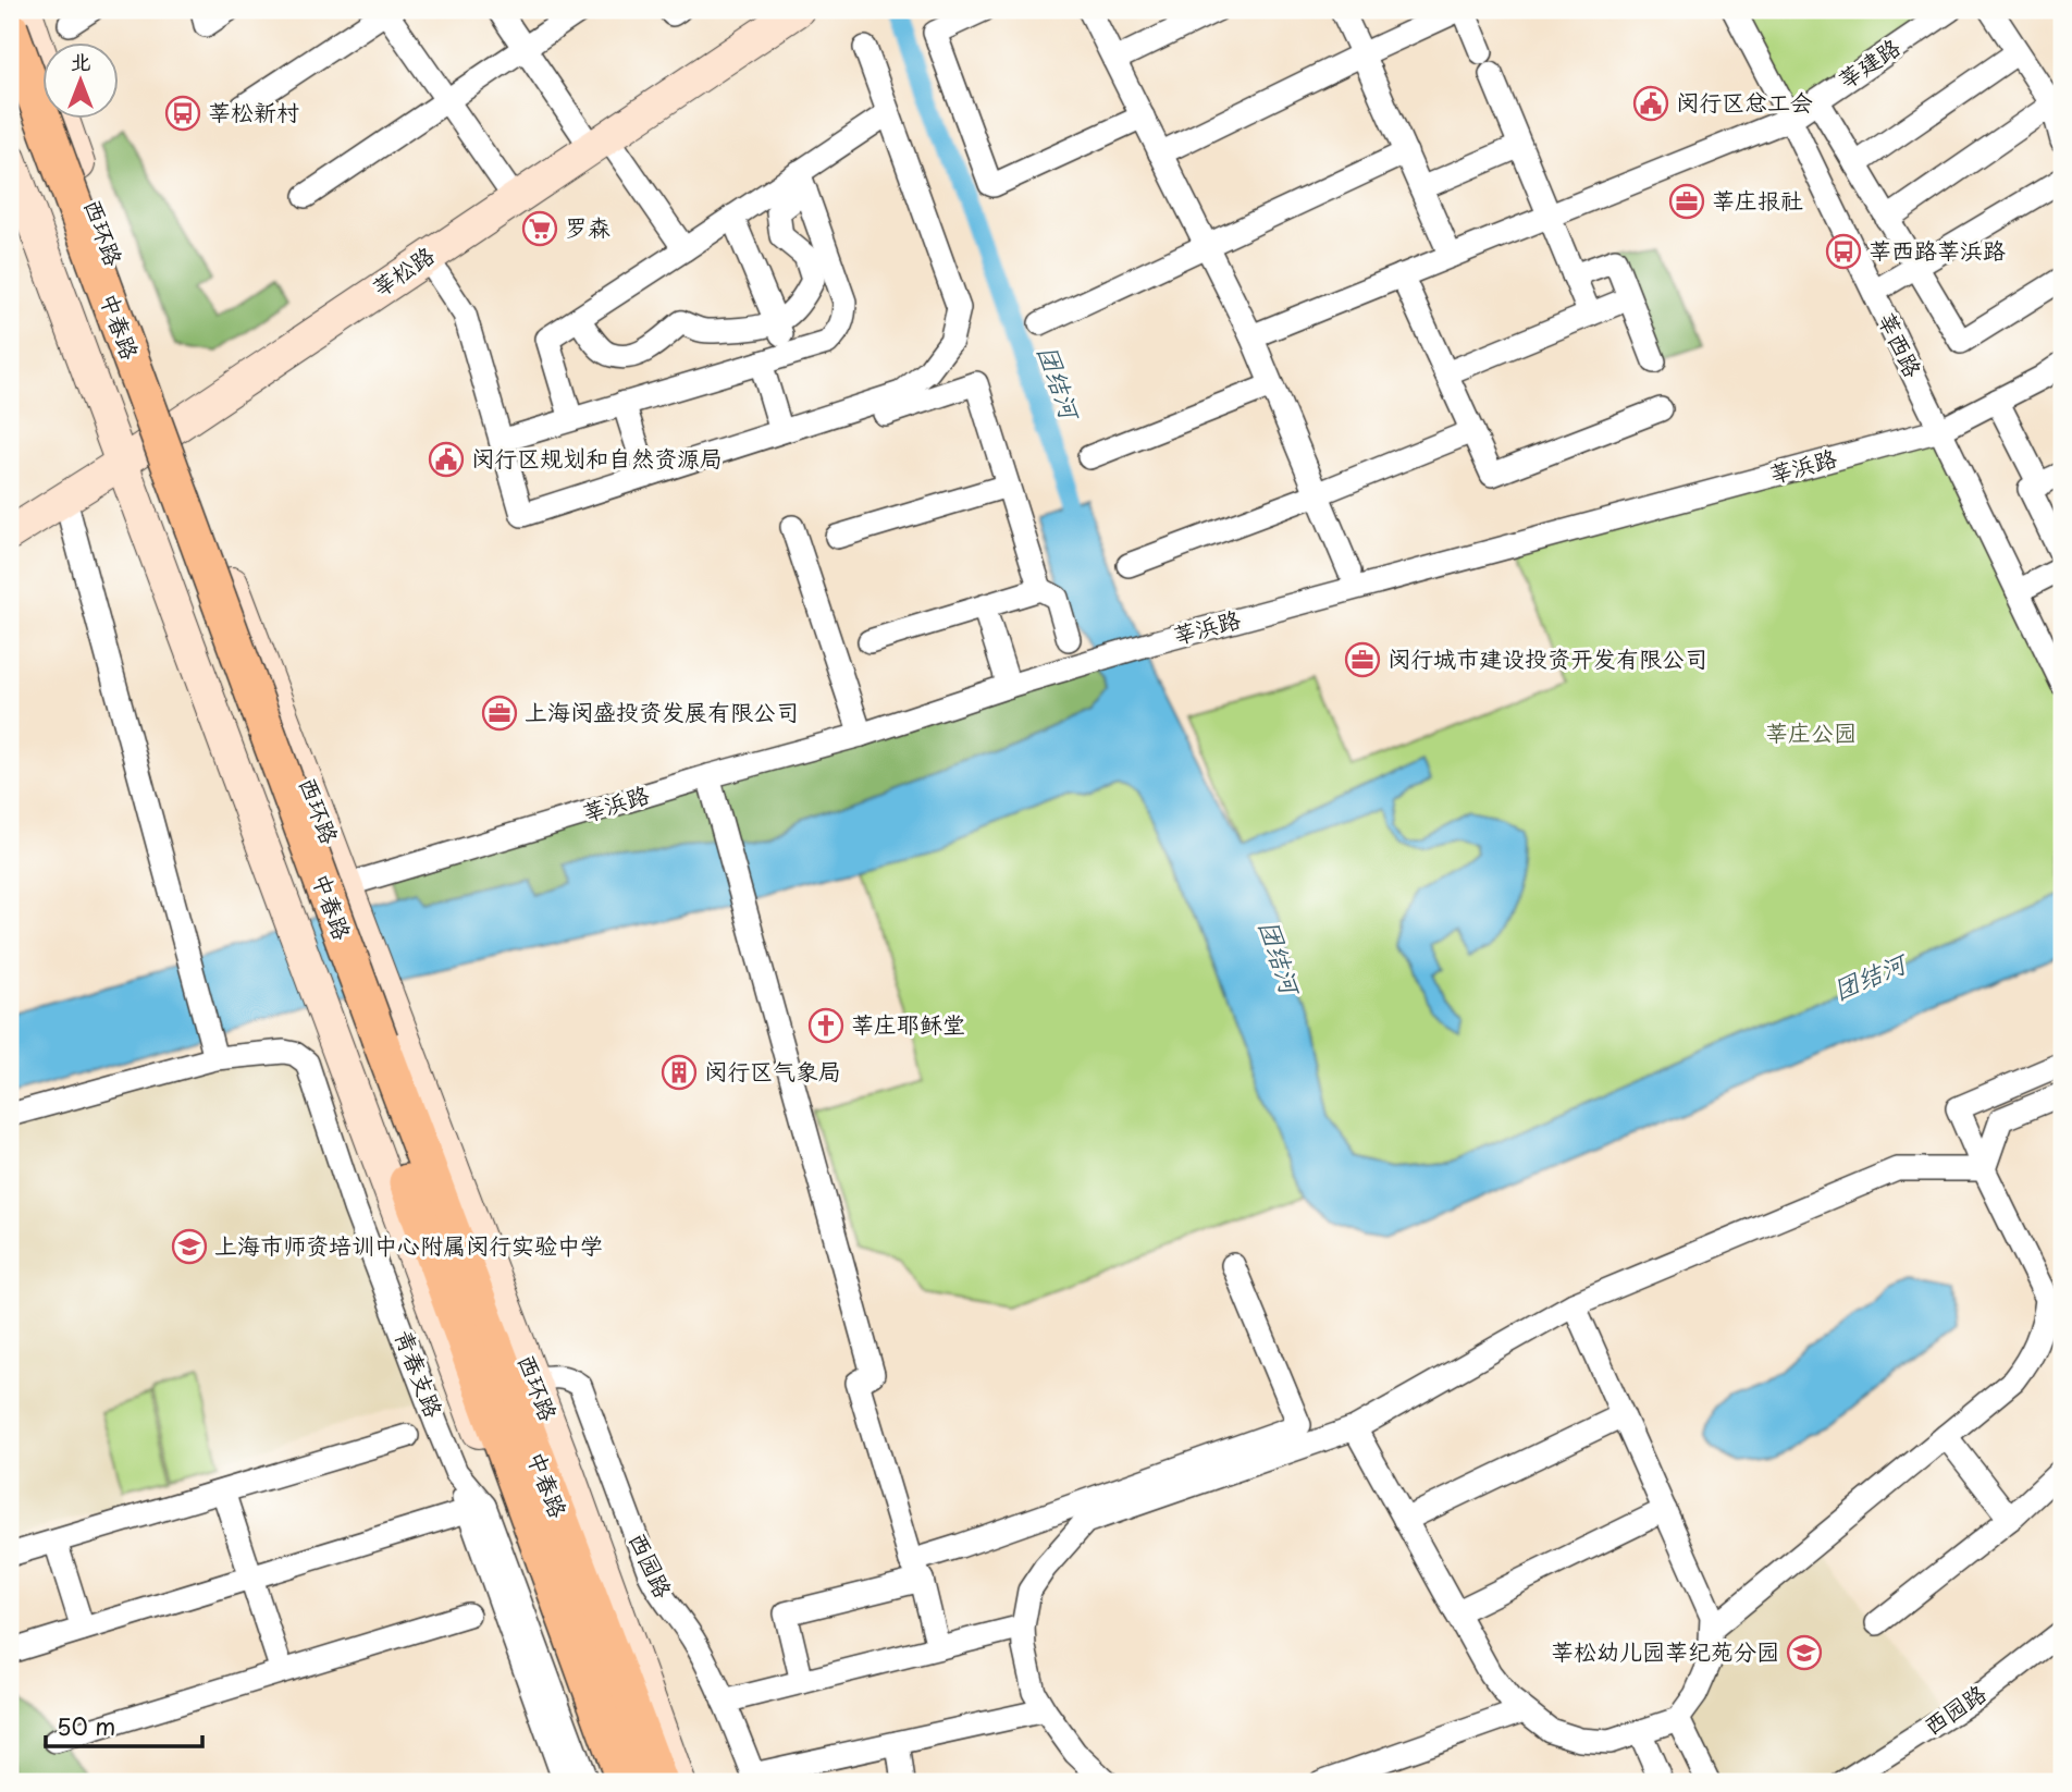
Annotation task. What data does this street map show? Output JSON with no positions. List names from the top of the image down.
{
  "streets": {
    "main road": ["西环路", "莘松路", "中春路"],
    "street": [
      "莘建路",
      "莘西路",
      "莘浜路",
      "青春支路",
      "西园路"
    ]
  },
  "crossings": [
    ["莘建路", "莘西路"],
    ["西环路", "莘松路"],
    ["西环路", "中春路"],
    ["西环路", "莘浜路"],
    ["西环路", "西园路"],
    ["莘西路", "莘浜路"]
  ],
  "water": ["团结河"],
  "parks": ["莘庄公园"],
  "places": {
    "public building": ["闵行区总工会", "闵行区规划和自然资源局"],
    "bus stop": ["莘松新村", "莘西路莘浜路"],
    "office": ["莘庄报社", "闵行城市建设投资开发有限公司", "上海闵盛投资发展有限公司"],
    "supermarket": ["罗森"],
    "church": ["莘庄耶稣堂"],
    "building": ["闵行区气象局"],
    "school or university": ["上海市师资培训中心附属闵行实验中学", "莘松幼儿园莘纪苑分园"]
  },
  "scale_bar": "50 m",
  "north": "top"
}
